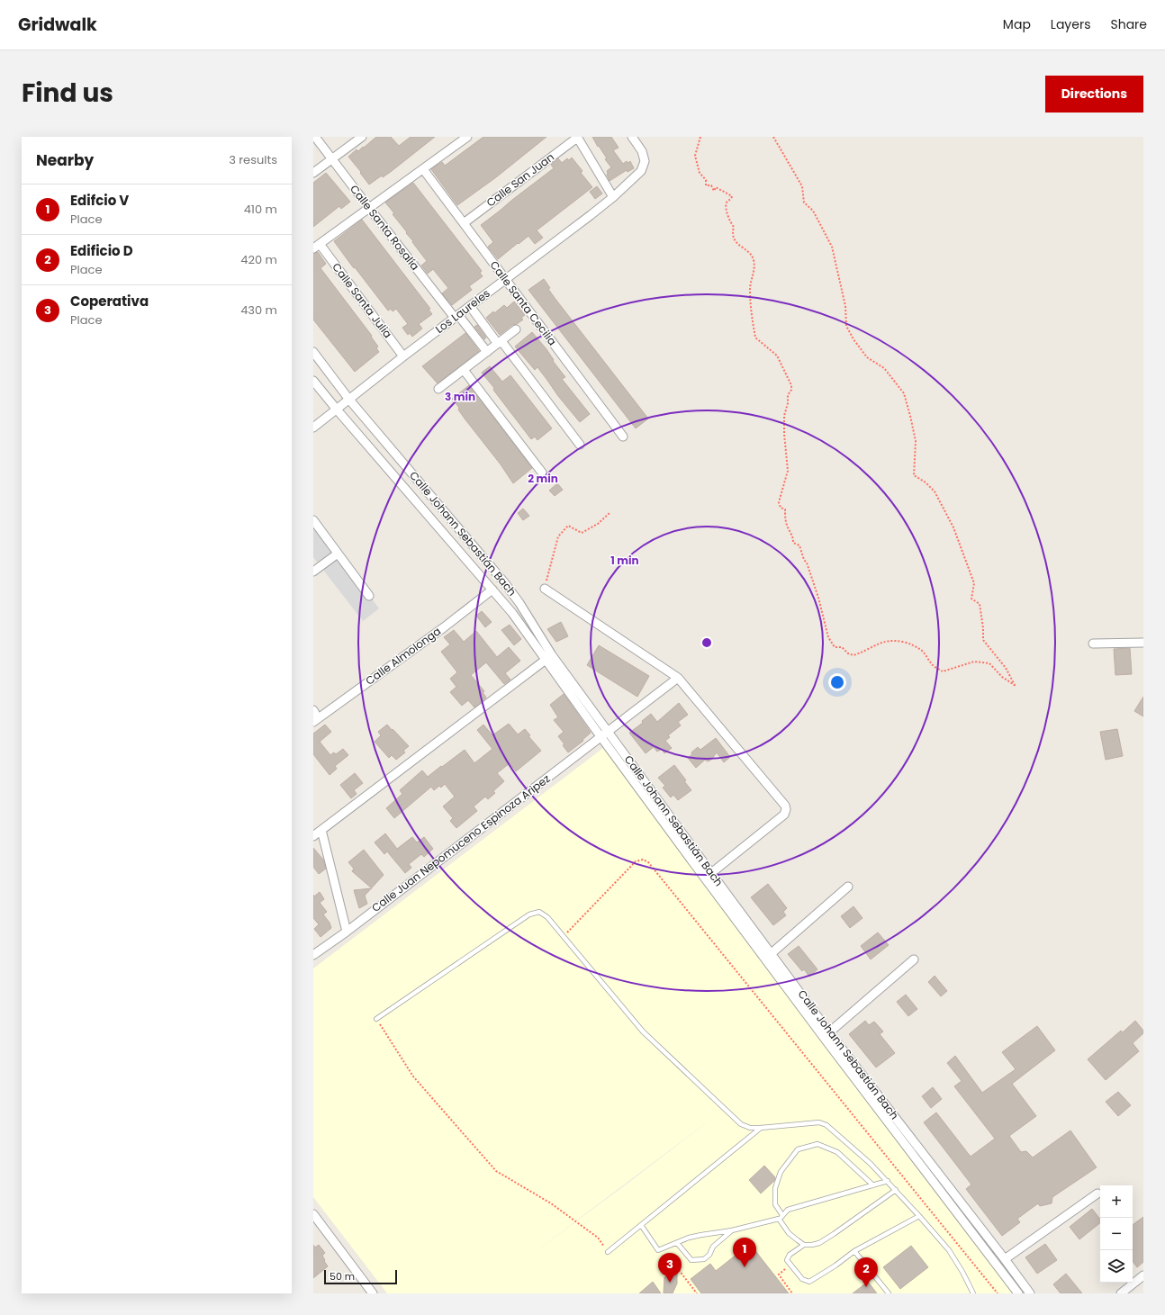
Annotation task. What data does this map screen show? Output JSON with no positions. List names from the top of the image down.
{
  "streets": {
    "street": [
      "Calle San Juan",
      "Calle Santa Rosalía",
      "Calle Santa Julia",
      "Calle Santa Cecilia",
      "Los Laureles",
      "Calle Johann Sebastián Bach",
      "Calle Almolonga",
      "Calle Juan Nepomuceno Espinoza Aripez"
    ]
  },
  "crossings": [
    ["Calle San Juan", "Calle Santa Cecilia"],
    ["Calle Santa Rosalía", "Los Laureles"],
    ["Calle Santa Julia", "Los Laureles"],
    ["Calle Santa Cecilia", "Los Laureles"],
    ["Los Laureles", "Calle Johann Sebastián Bach"],
    ["Calle Johann Sebastián Bach", "Calle Almolonga"],
    ["Calle Johann Sebastián Bach", "Calle Juan Nepomuceno Espinoza Aripez"]
  ],
  "scale_bar": "50 m",
  "page": {
    "header": "Gridwalk",
    "nav": ["Map", "Layers", "Share"],
    "title": "Find us",
    "buttons": "Directions",
    "heading": ["Nearby", "3 results"],
    "list": [
      {
        "mark": "1",
        "name": "Edifcio V",
        "note": "Place",
        "value": "410 m"
      },
      {
        "mark": "2",
        "name": "Edificio D",
        "note": "Place",
        "value": "420 m"
      },
      {
        "mark": "3",
        "name": "Coperativa",
        "note": "Place",
        "value": "430 m"
      }
    ],
    "map_buttons": ["+", "−"],
    "pins": ["1", "3", "2"],
    "scale": "50 m"
  },
  "rings": ["3 min", "2 min", "1 min"]
}
